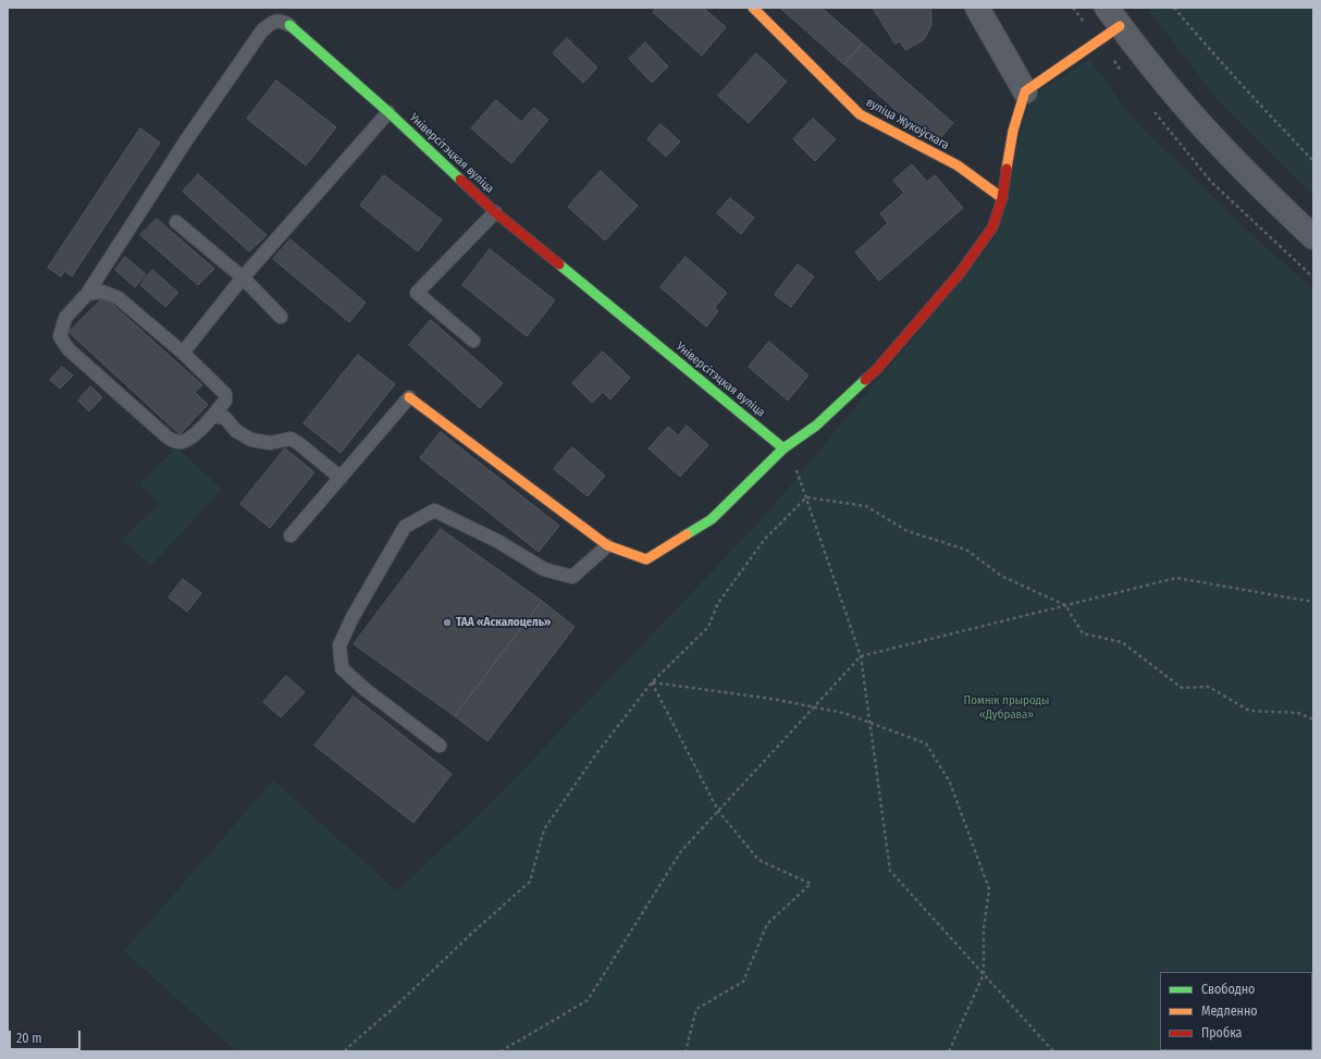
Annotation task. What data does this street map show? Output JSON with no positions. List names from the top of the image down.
{
  "streets": {
    "street": ["вуліца Жукоўскага", "Універсітэцкая вуліца"]
  },
  "parks": ["Помнік прыроды «Дубрава»"],
  "places": ["ТАА «Аскалоцель»"],
  "legend": ["Свободно", "Медленно", "Пробка"],
  "scale_bar": "20 m"
}
